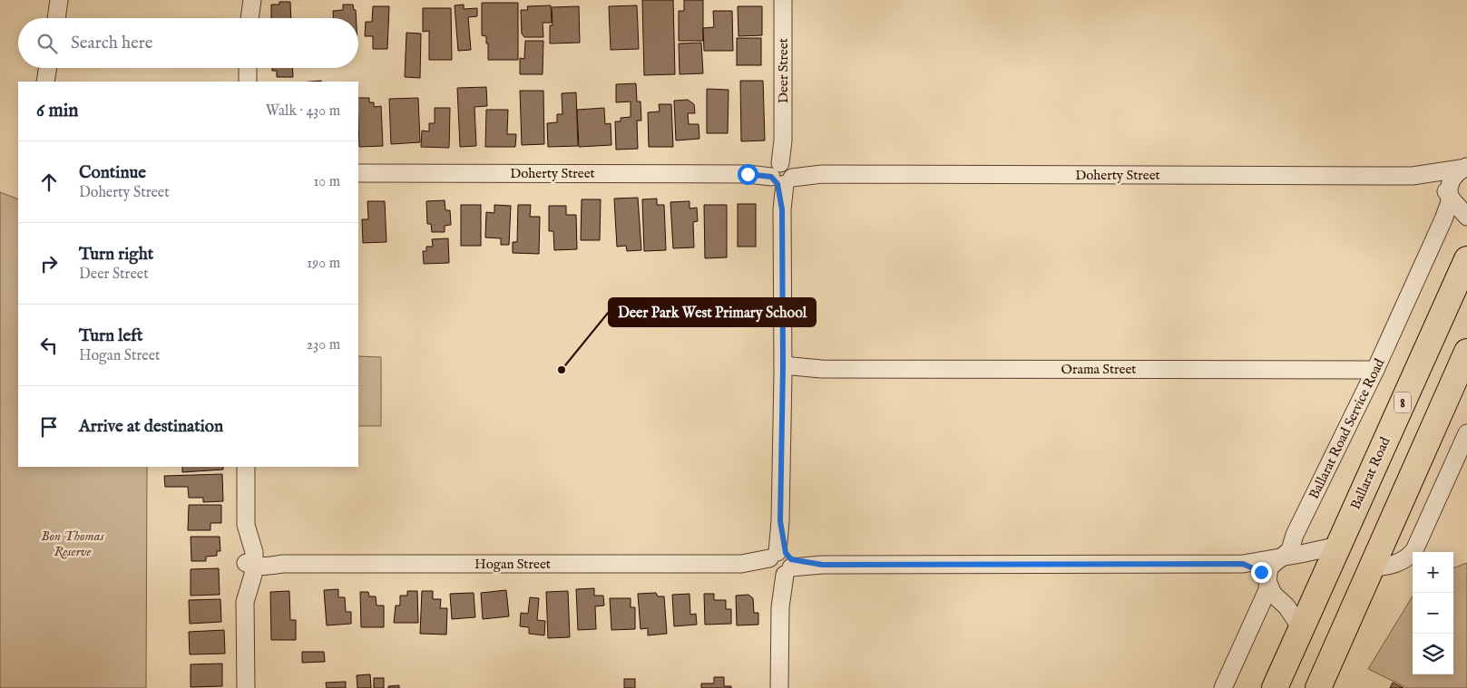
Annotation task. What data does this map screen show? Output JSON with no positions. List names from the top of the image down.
{
  "streets": {
    "highway": ["8", "Ballarat Road"],
    "street": [
      "Deer Street",
      "Doherty Street",
      "Orama Street",
      "Ballarat Road Service Road",
      "Hogan Street"
    ]
  },
  "crossings": [
    ["Deer Street", "Doherty Street"],
    ["Deer Street", "Orama Street"],
    ["Deer Street", "Hogan Street"],
    ["Doherty Street", "Ballarat Road Service Road"],
    ["Orama Street", "Ballarat Road Service Road"],
    ["Ballarat Road Service Road", "Hogan Street"],
    ["Ballarat Road", "Hogan Street"]
  ],
  "parks": ["Bon Thomas Reserve"],
  "places": ["Deer Park West Primary School"],
  "page": {
    "search": "Search here",
    "heading": ["6 min", "Walk · 430 m"],
    "list": [
      ["Continue", "Doherty Street", "10 m"],
      ["Turn right", "Deer Street", "190 m"],
      ["Turn left", "Hogan Street", "230 m"],
      "Arrive at destination"
    ],
    "map_buttons": ["+", "−"]
  }
}
